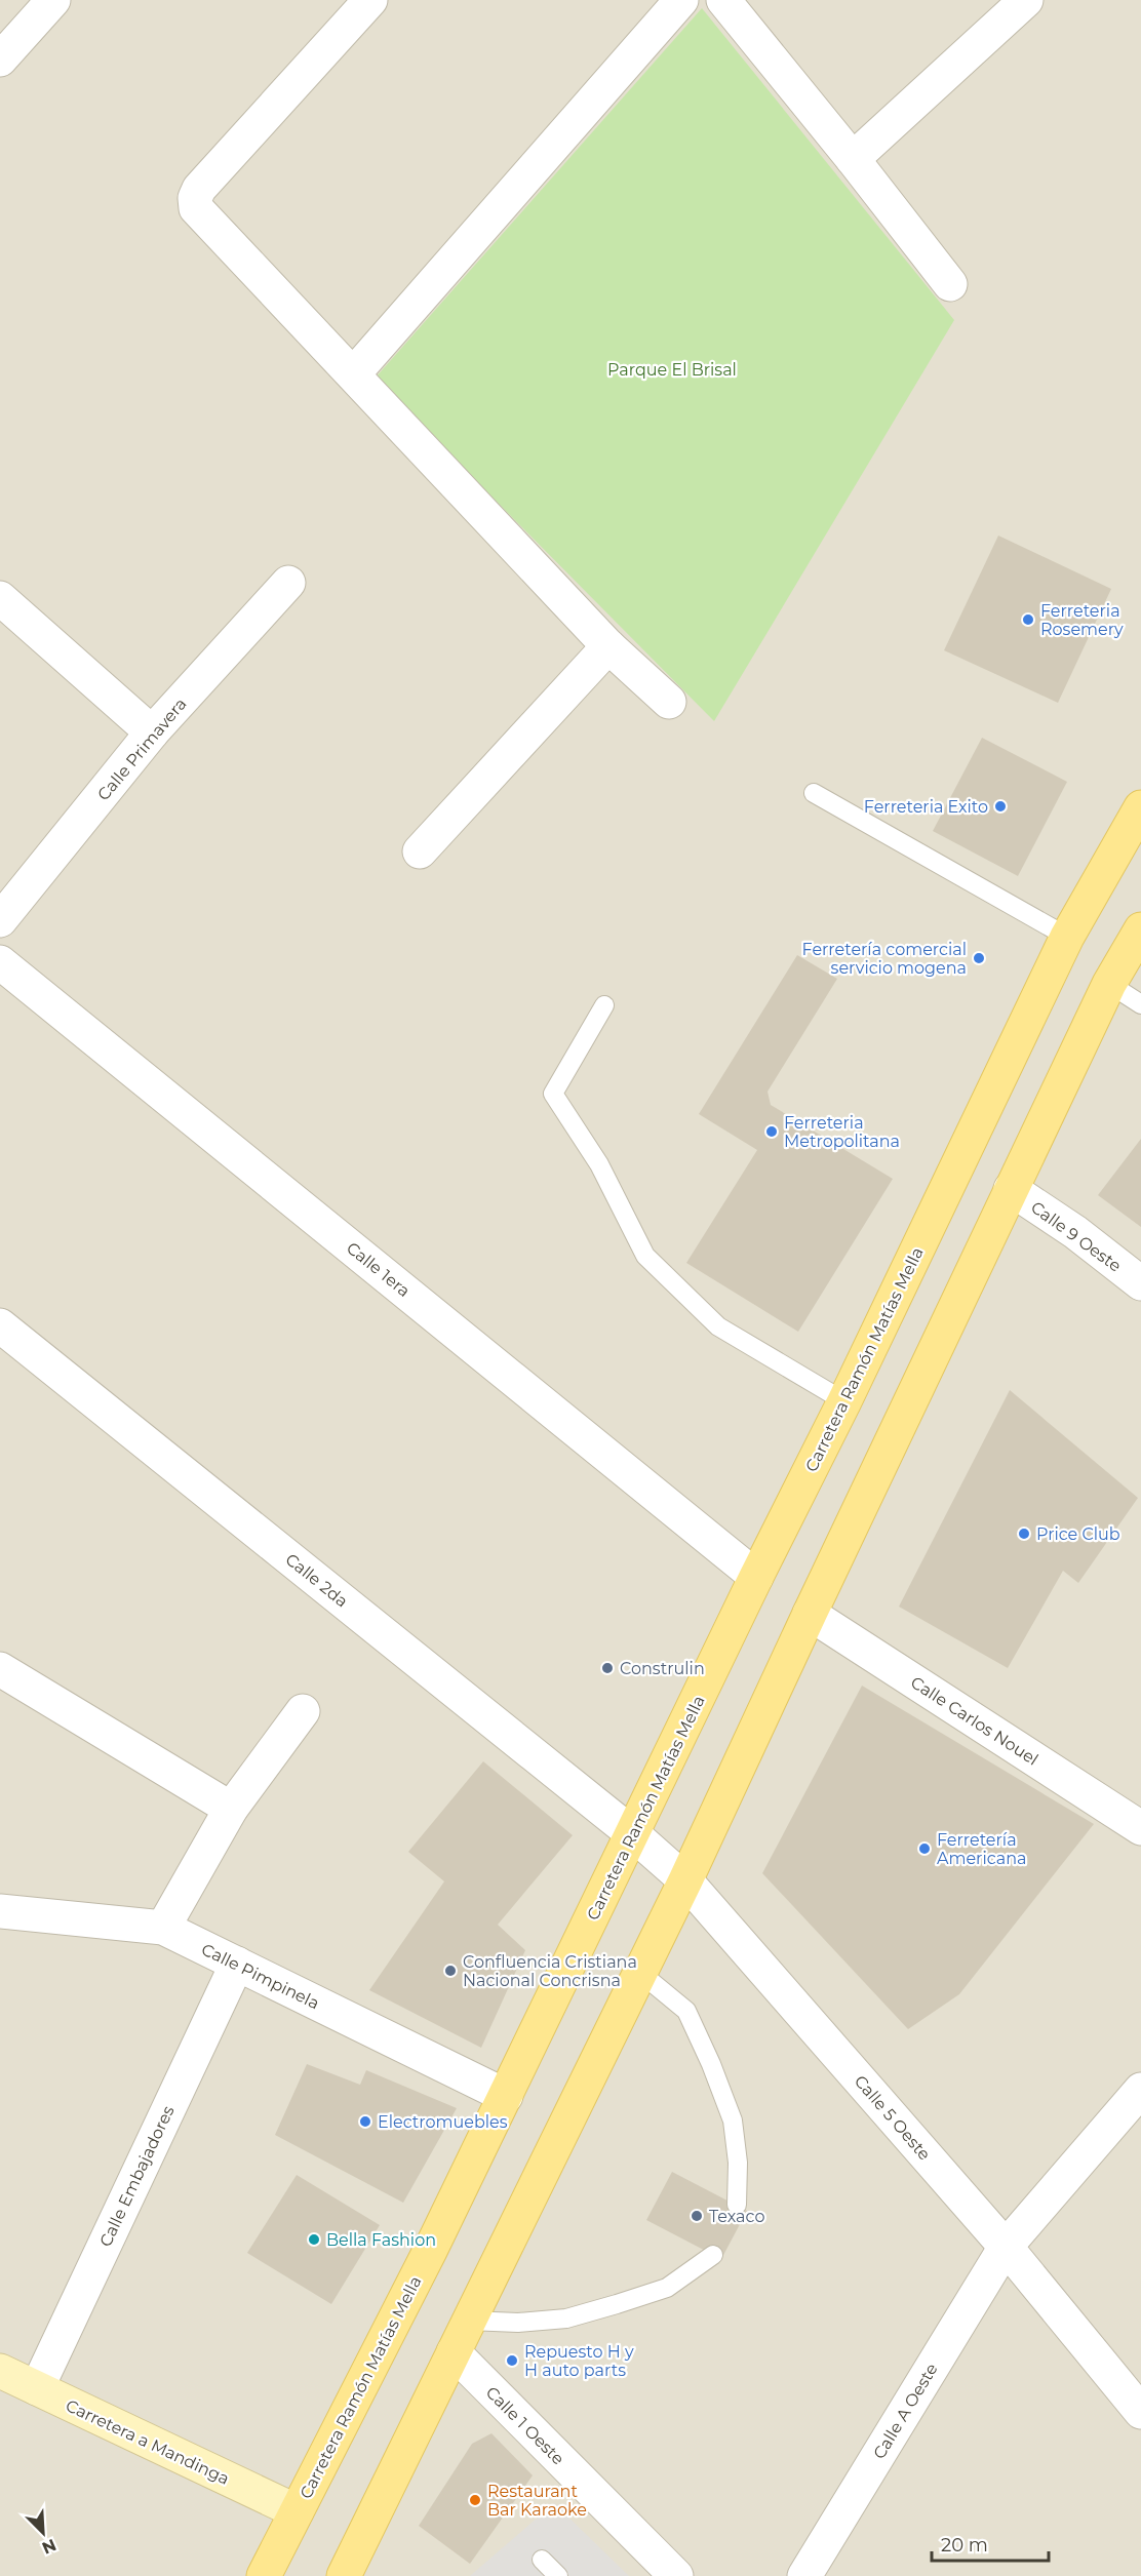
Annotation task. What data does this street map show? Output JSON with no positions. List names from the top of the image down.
{
  "streets": {
    "main road": ["Carretera Ramón Matías Mella"],
    "street": [
      "Calle Primavera",
      "Calle 9 Oeste",
      "Calle 1era",
      "Calle 2da",
      "Calle Carlos Nouel",
      "Calle Pimpinela",
      "Calle 5 Oeste",
      "Calle Embajadores",
      "Calle A Oeste",
      "Calle 1 Oeste",
      "Carretera a Mandinga"
    ]
  },
  "crossings": [
    ["Calle 1era", "Carretera Ramón Matías Mella"],
    ["Carretera Ramón Matías Mella", "Calle 2da"],
    ["Carretera Ramón Matías Mella", "Calle Pimpinela"],
    ["Carretera Ramón Matías Mella", "Calle 5 Oeste"],
    ["Carretera Ramón Matías Mella", "Carretera a Mandinga"],
    ["Calle 2da", "Calle 5 Oeste"],
    ["Calle Pimpinela", "Calle Embajadores"],
    ["Calle 5 Oeste", "Calle A Oeste"],
    ["Calle Embajadores", "Carretera a Mandinga"]
  ],
  "parks": ["Parque El Brisal"],
  "places": [
    "Ferreteria Rosemery",
    "Ferreteria Exito",
    "Ferretería comercial servicio mogena",
    "Ferreteria Metropolitana",
    "Price Club",
    "Construlin",
    "Ferretería Americana",
    "Confluencia Cristiana Nacional Concrisna",
    "Electromuebles",
    "Texaco",
    "Bella Fashion",
    "Repuesto H y H auto parts",
    "Restaurant Bar Karaoke"
  ],
  "scale_bar": "20 m",
  "north": "bottom right"
}
